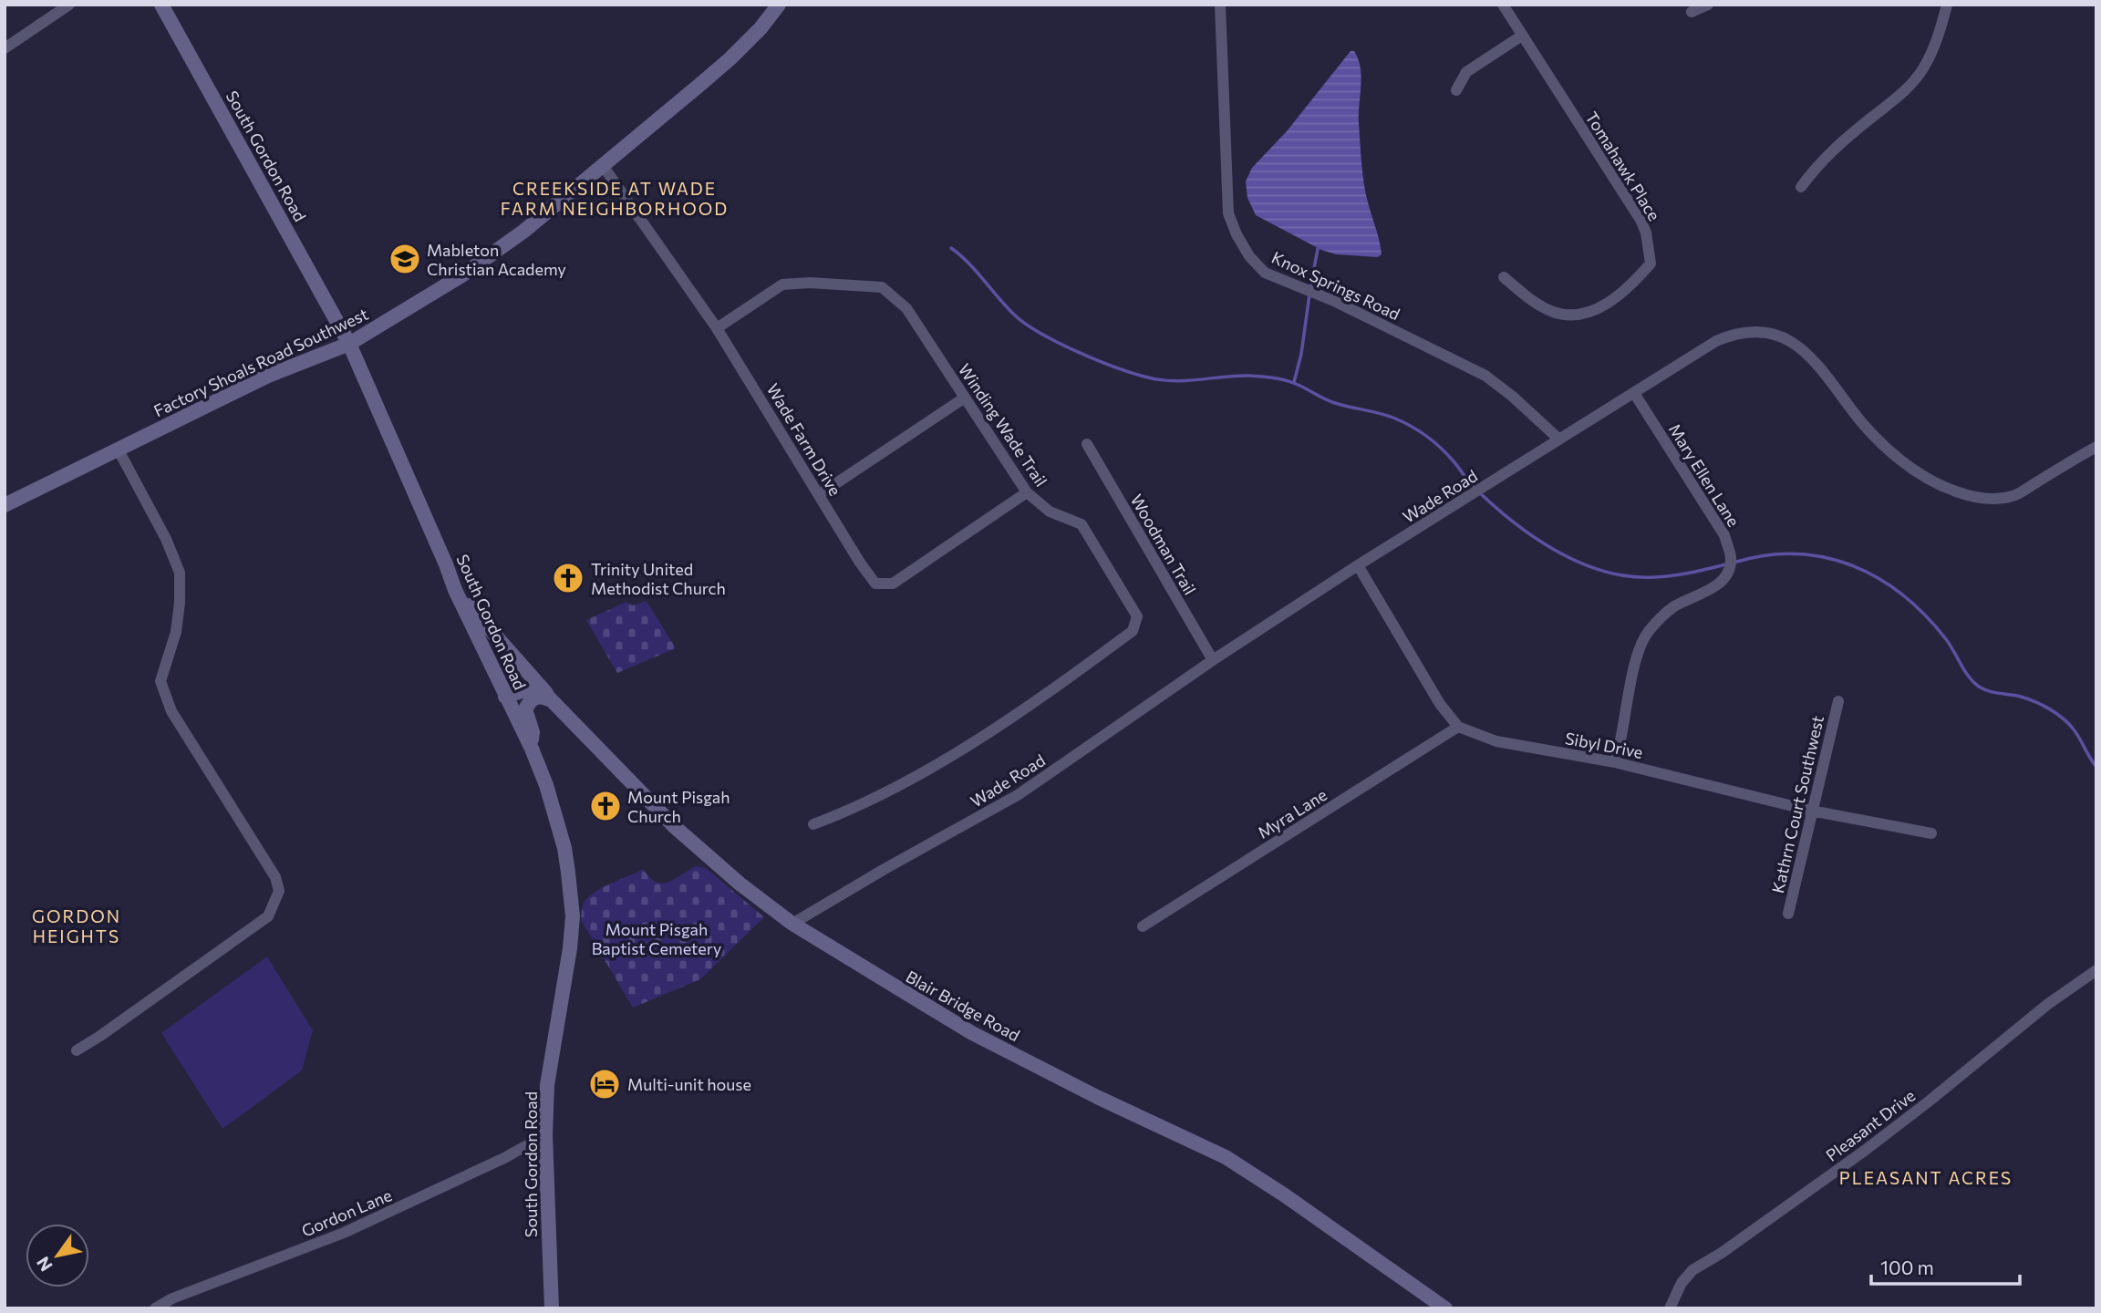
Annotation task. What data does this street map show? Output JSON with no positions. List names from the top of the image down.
{
  "streets": {
    "street": [
      "South Gordon Road",
      "Tomahawk Place",
      "Knox Springs Road",
      "Factory Shoals Road Southwest",
      "Winding Wade Trail",
      "Wade Farm Drive",
      "Mary Ellen Lane",
      "Wade Road",
      "Woodman Trail",
      "Sibyl Drive",
      "Kathrn Court Southwest",
      "Myra Lane",
      "Blair Bridge Road",
      "Pleasant Drive",
      "Gordon Lane"
    ]
  },
  "crossings": [
    ["South Gordon Road", "Factory Shoals Road Southwest"],
    ["South Gordon Road", "Blair Bridge Road"],
    ["South Gordon Road", "Gordon Lane"],
    ["Knox Springs Road", "Wade Road"],
    ["Factory Shoals Road Southwest", "Wade Farm Drive"],
    ["Winding Wade Trail", "Wade Farm Drive"],
    ["Mary Ellen Lane", "Wade Road"],
    ["Mary Ellen Lane", "Sibyl Drive"],
    ["Wade Road", "Woodman Trail"],
    ["Wade Road", "Blair Bridge Road"],
    ["Sibyl Drive", "Kathrn Court Southwest"],
    ["Sibyl Drive", "Myra Lane"]
  ],
  "districts": ["CREEKSIDE AT WADE FARM NEIGHBORHOOD", "GORDON HEIGHTS", "PLEASANT ACRES"],
  "parks": ["Mount Pisgah Baptist Cemetery"],
  "places": {
    "school or university": ["Mableton Christian Academy"],
    "church": ["Trinity United Methodist Church", "Mount Pisgah Church"],
    "hotel": ["Multi-unit house"]
  },
  "scale_bar": "100 m",
  "north": "bottom left"
}
